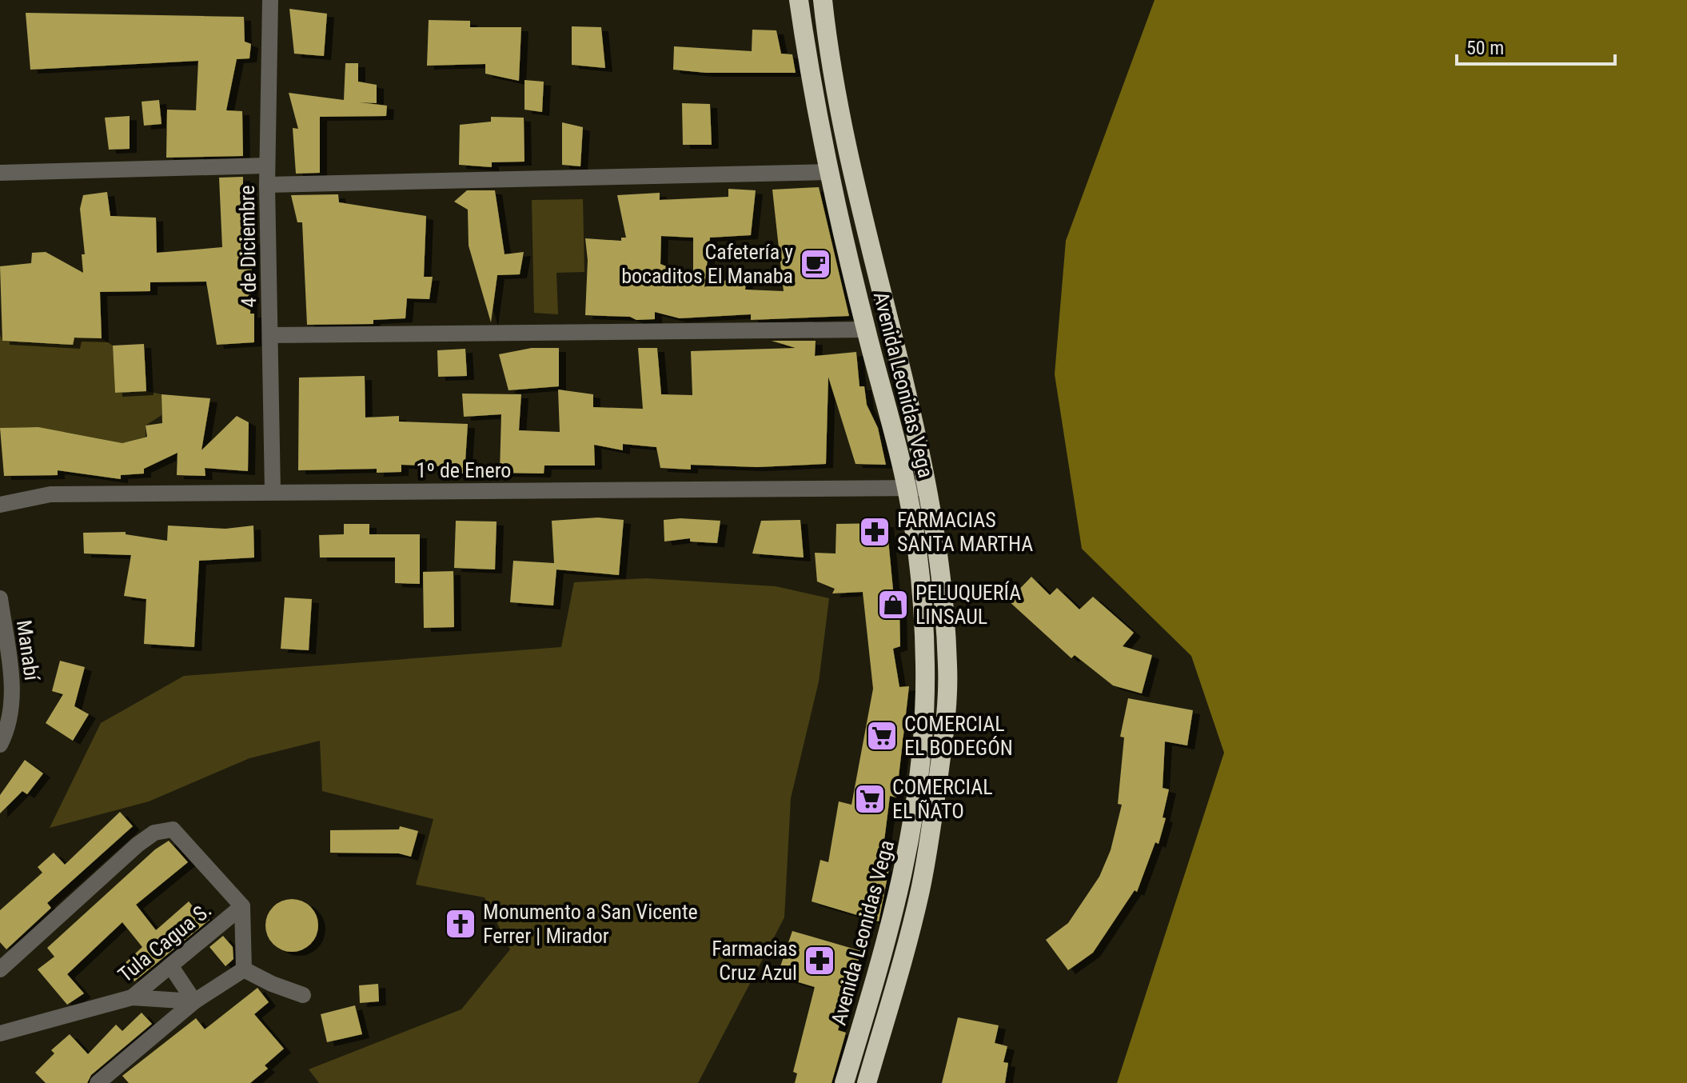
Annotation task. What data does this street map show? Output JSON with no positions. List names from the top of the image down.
{
  "streets": {
    "highway": ["Avenida Leonidas Vega"],
    "street": [
      "4 de Diciembre",
      "1º de Enero",
      "Manabí",
      "Tula Cagua S."
    ]
  },
  "crossings": [
    ["4 de Diciembre", "1º de Enero"],
    ["Avenida Leonidas Vega", "1º de Enero"]
  ],
  "places": {
    "cafe": ["Cafetería y bocaditos El Manaba"],
    "pharmacy": ["FARMACIAS SANTA MARTHA", "Farmacias Cruz Azul"],
    "shop": ["PELUQUERÍA LINSAUL"],
    "supermarket": ["COMERCIAL EL BODEGÓN", "COMERCIAL EL ÑATO"],
    "church": ["Monumento a San Vicente Ferrer | Mirador"]
  },
  "scale_bar": "50 m"
}
